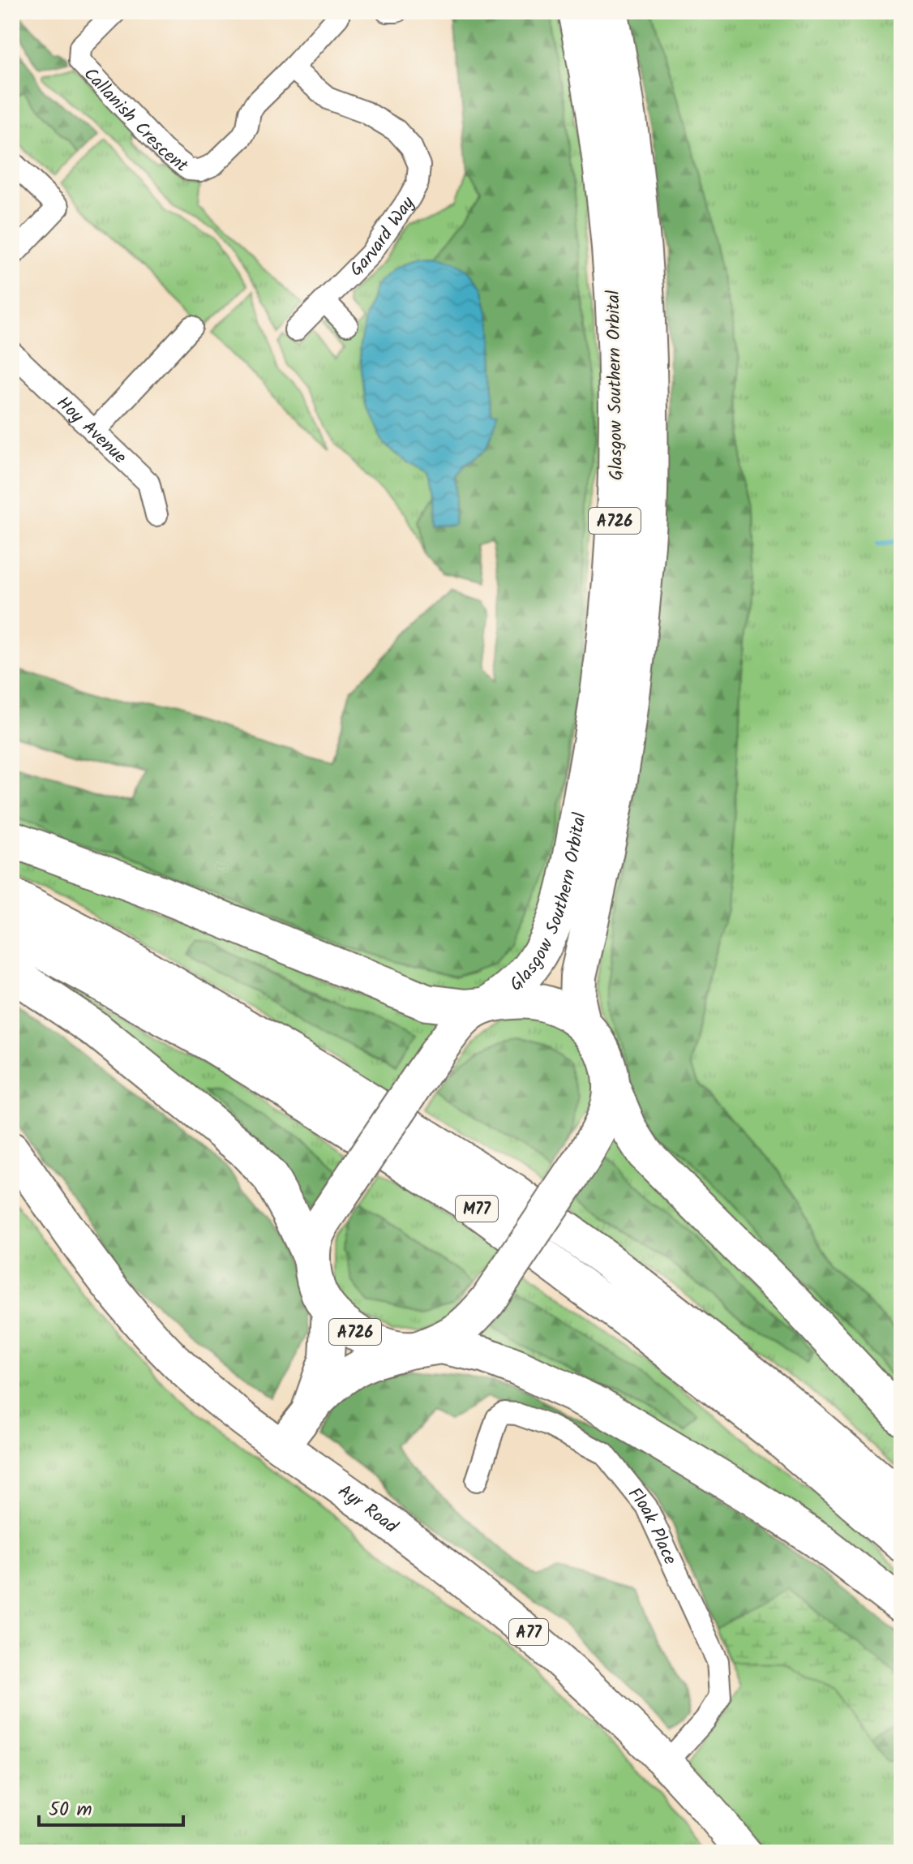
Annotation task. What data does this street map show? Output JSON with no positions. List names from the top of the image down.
{
  "streets": {
    "highway": ["Glasgow Southern Orbital", "A726", "M77"],
    "main road": ["Ayr Road", "A77"],
    "street": [
      "Callanish Crescent",
      "Garvard Way",
      "Hoy Avenue",
      "Floak Place"
    ]
  },
  "crossings": [
    ["Callanish Crescent", "Garvard Way"],
    ["Glasgow Southern Orbital", "A726"],
    ["A726", "Ayr Road"],
    ["Ayr Road", "Floak Place"]
  ],
  "scale_bar": "50 m"
}
